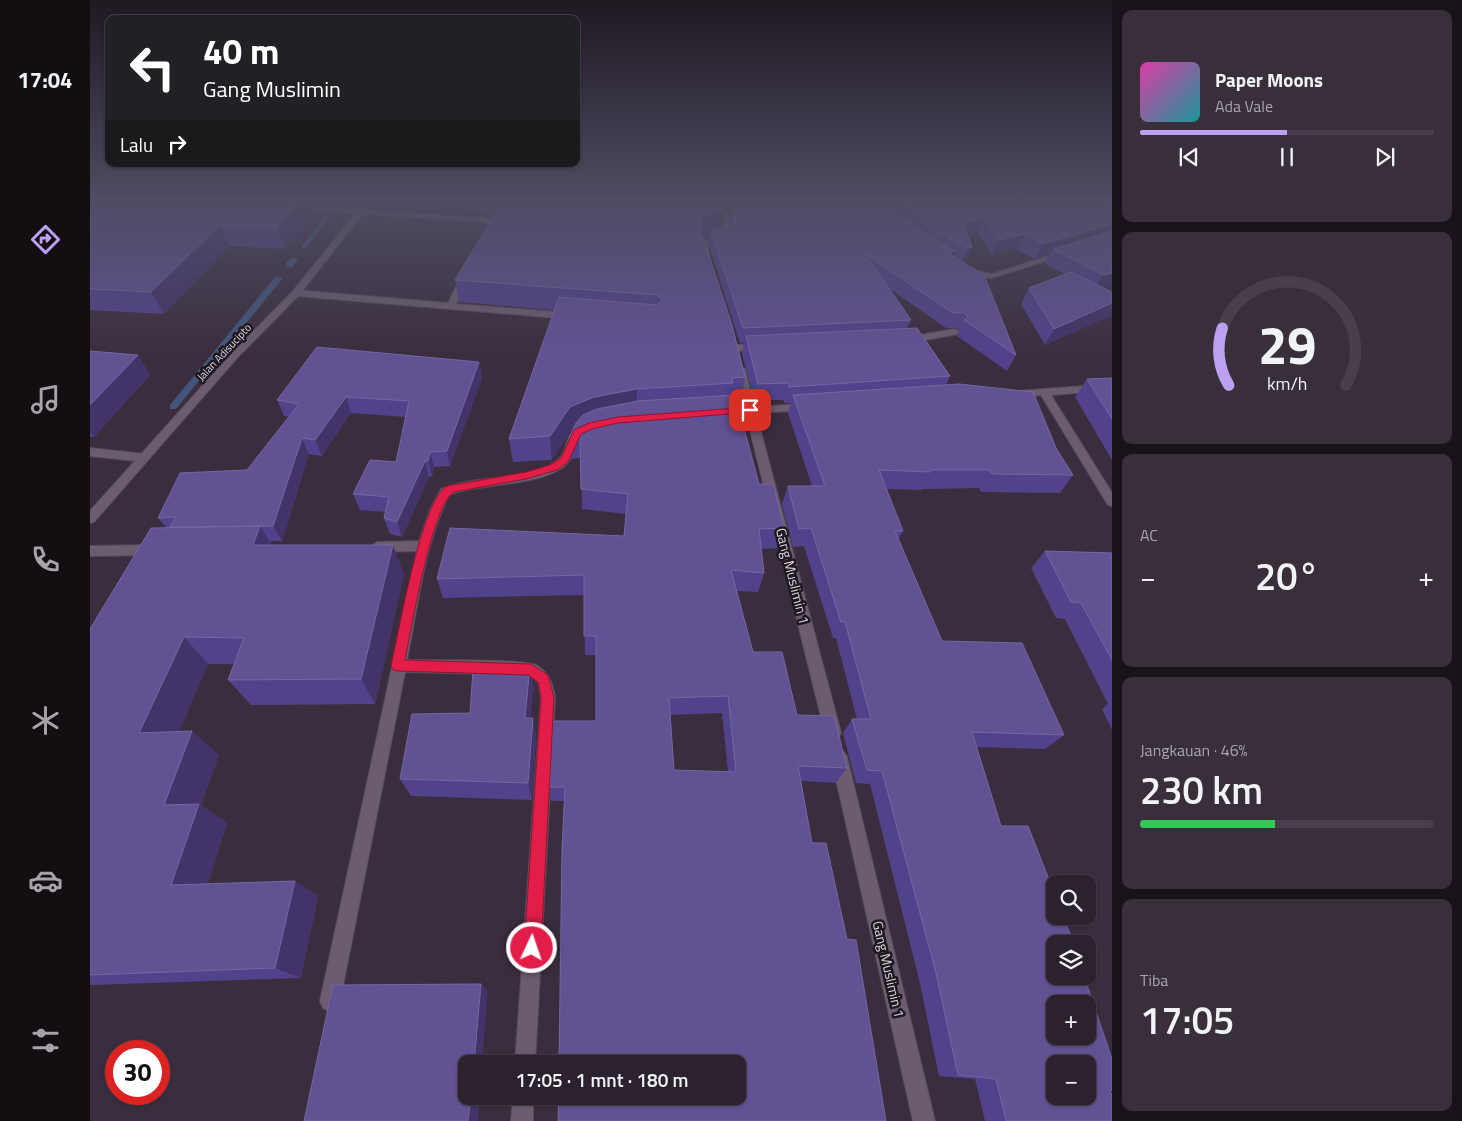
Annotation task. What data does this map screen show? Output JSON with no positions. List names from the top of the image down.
{
  "streets": {
    "street": ["Jalan Adisucipto", "Gang Muslimin 1"]
  },
  "page": {
    "tabs": "17:04",
    "turn": ["40 m", "Gang Muslimin"],
    "song": ["Paper Moons", "Ada Vale"],
    "then": "Lalu",
    "tile": [
      "AC",
      ["Jangkauan · 46%", "230 km"],
      ["Tiba", "17:05"]
    ],
    "heat": ["−", "20°", "+"],
    "map_buttons": ["+", "−"],
    "limit": "30",
    "trip": "17:05 · 1 mnt · 180 m",
    "gauge": ["29", "km/h"]
  }
}
